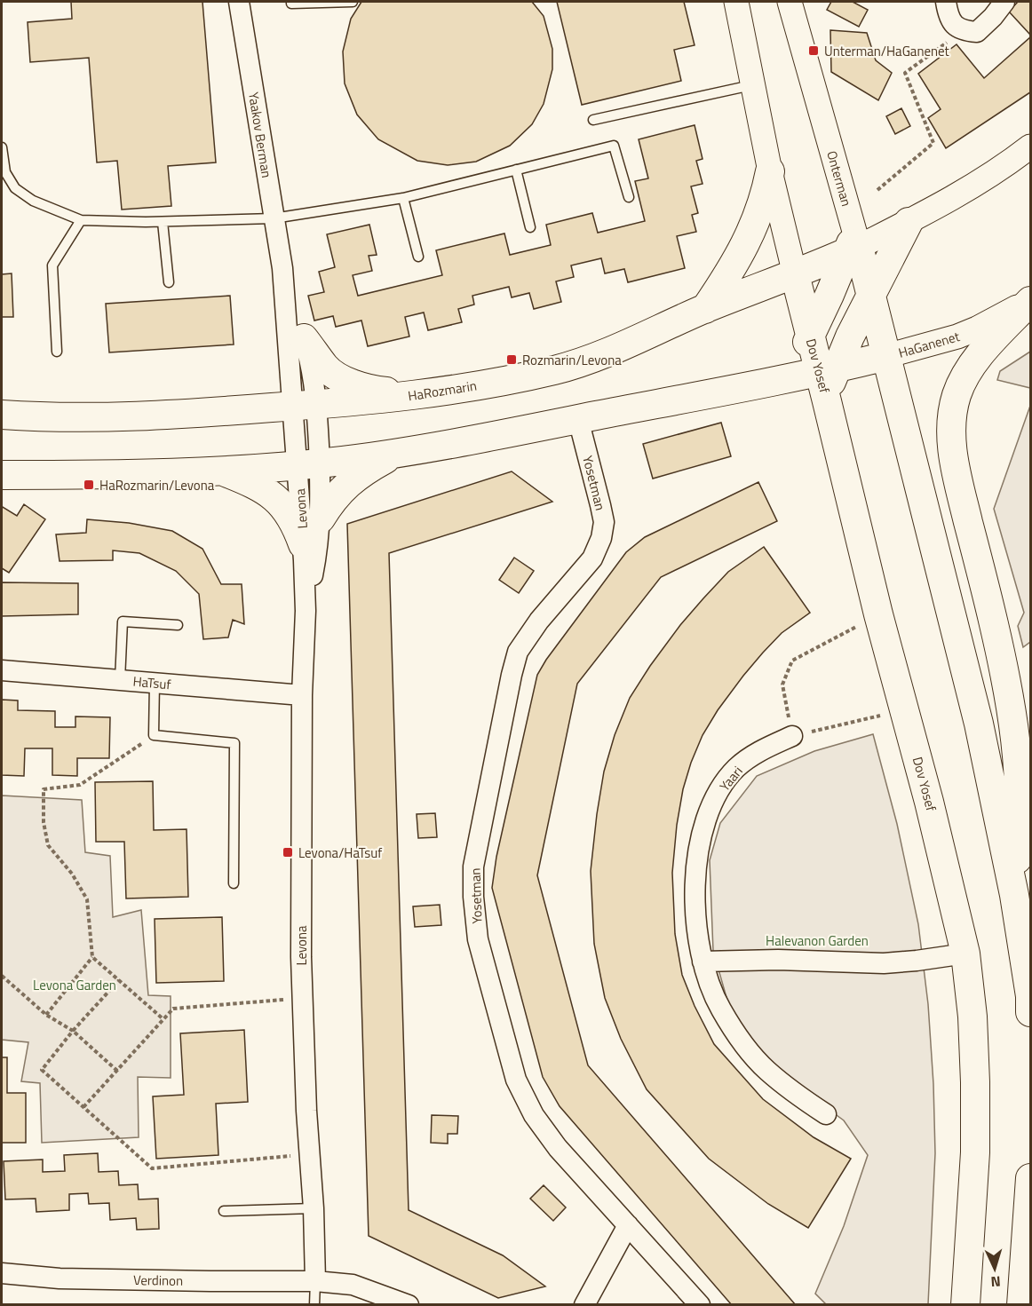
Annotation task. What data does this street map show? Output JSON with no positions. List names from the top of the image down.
{
  "streets": {
    "main road": [
      "Onterman",
      "HaGanenet",
      "Dov Yosef",
      "HaRozmarin"
    ],
    "street": [
      "Yaakov Berman",
      "Yosetman",
      "Levona",
      "HaTsuf",
      "Yaari",
      "Verdinon"
    ]
  },
  "crossings": [
    ["Yaakov Berman", "HaRozmarin"],
    ["Yaakov Berman", "Levona"],
    ["Onterman", "HaGanenet"],
    ["Onterman", "HaRozmarin"],
    ["HaGanenet", "Dov Yosef"],
    ["Dov Yosef", "HaRozmarin"],
    ["HaRozmarin", "Levona"],
    ["Levona", "HaTsuf"],
    ["Levona", "Verdinon"]
  ],
  "parks": ["Halevanon Garden", "Levona Garden"],
  "places": {
    "transit": [
      "Unterman/HaGanenet",
      "Rozmarin/Levona",
      "HaRozmarin/Levona",
      "Levona/HaTsuf"
    ]
  },
  "north": "bottom"
}
